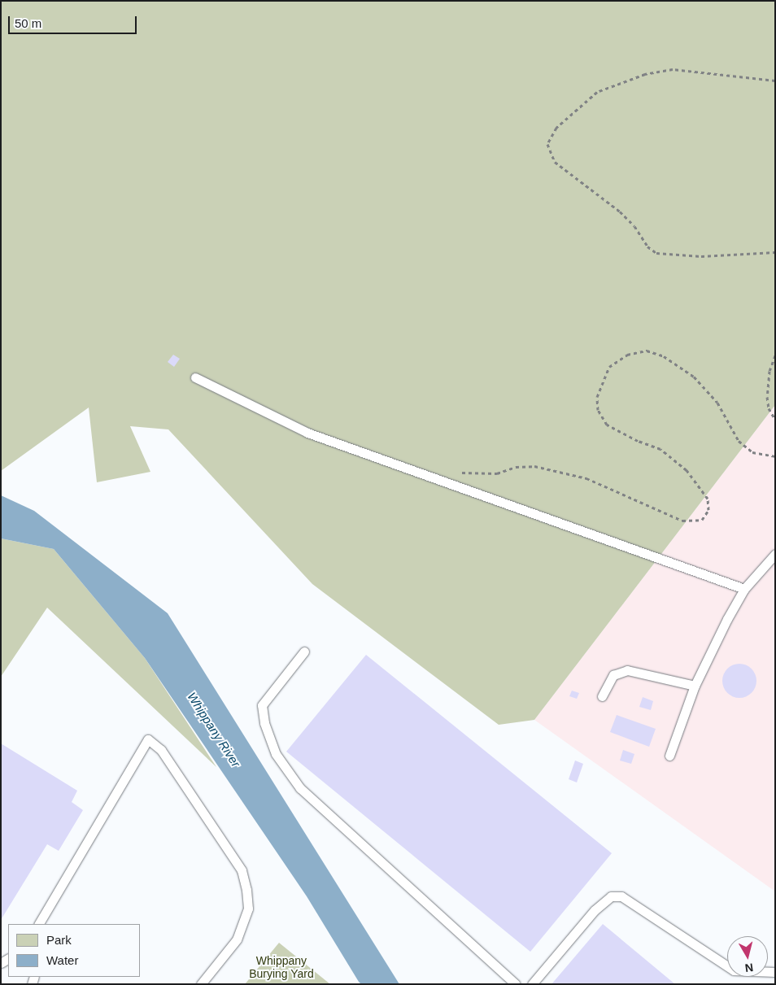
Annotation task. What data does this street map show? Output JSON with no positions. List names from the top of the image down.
{
  "water": ["Whippany River"],
  "parks": ["Whippany Burying Yard"],
  "legend": ["Park", "Water"],
  "scale_bar": "50 m",
  "north": "bottom"
}
